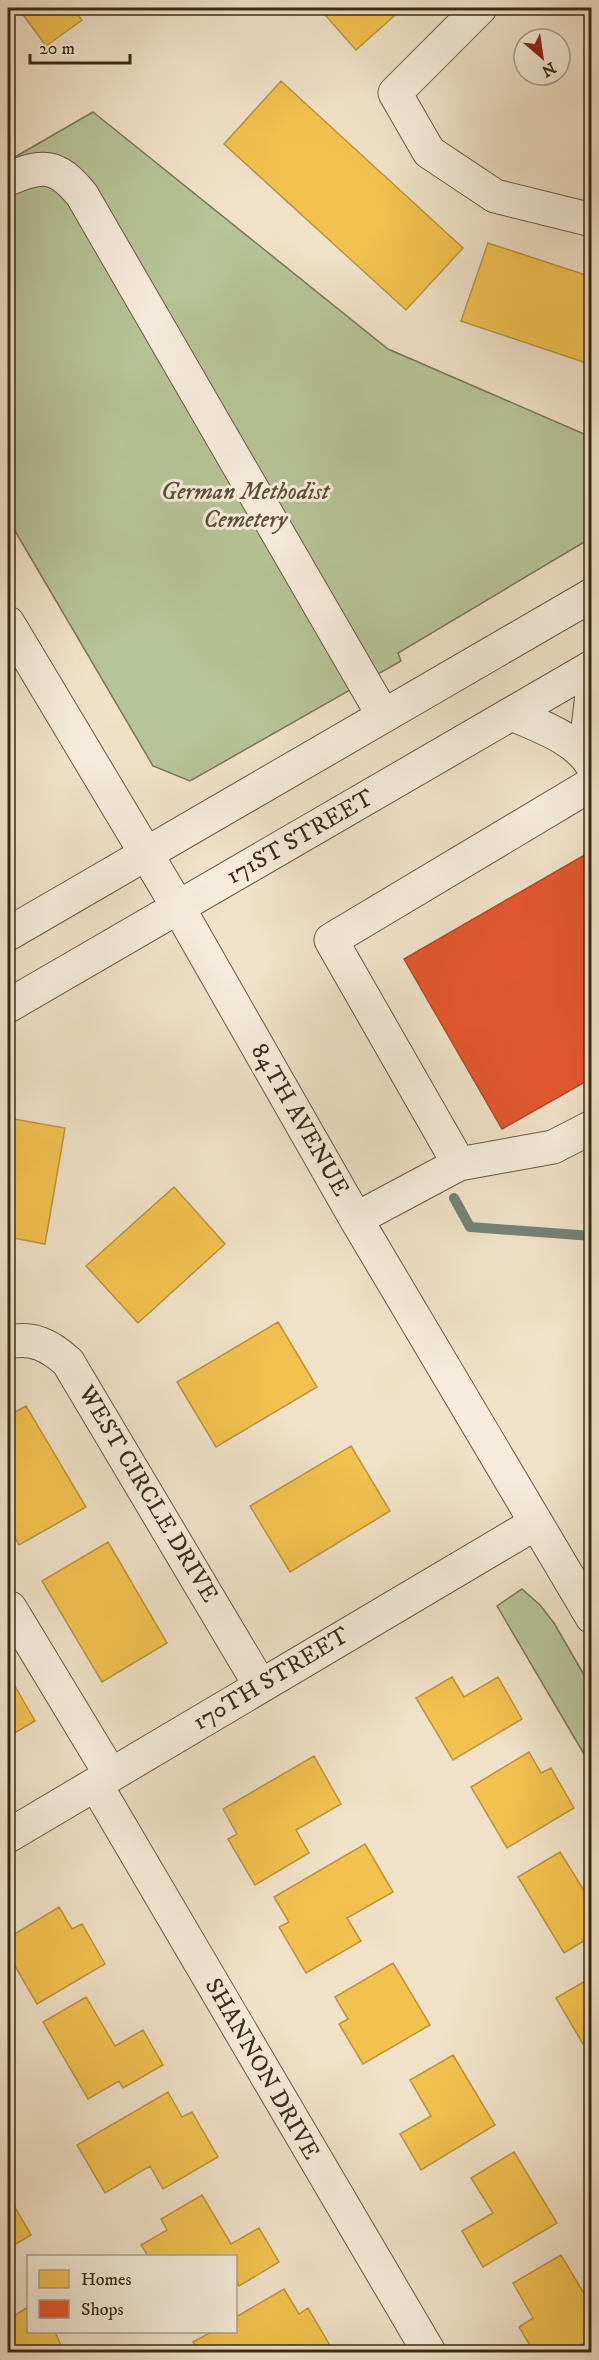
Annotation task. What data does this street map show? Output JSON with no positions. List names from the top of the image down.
{
  "streets": {
    "street": [
      "171ST STREET",
      "84TH AVENUE",
      "WEST CIRCLE DRIVE",
      "170TH STREET",
      "SHANNON DRIVE"
    ]
  },
  "crossings": [
    ["171ST STREET", "84TH AVENUE"],
    ["84TH AVENUE", "170TH STREET"],
    ["WEST CIRCLE DRIVE", "170TH STREET"],
    ["170TH STREET", "SHANNON DRIVE"]
  ],
  "parks": ["German Methodist Cemetery"],
  "legend": ["Homes", "Shops"],
  "scale_bar": "20 m",
  "north": "bottom right"
}
